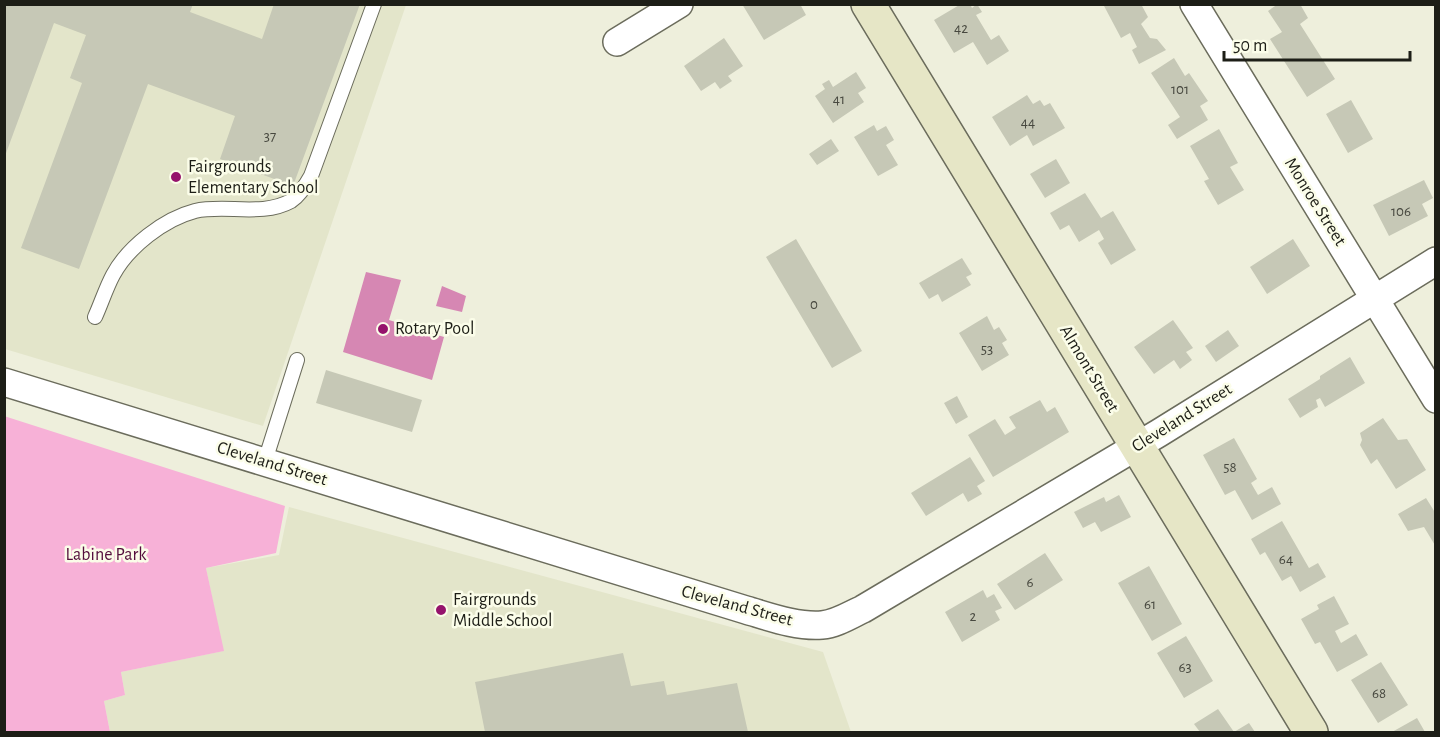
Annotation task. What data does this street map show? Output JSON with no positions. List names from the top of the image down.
{
  "streets": {
    "street": ["Monroe Street", "Almont Street", "Cleveland Street"]
  },
  "crossings": [
    ["Monroe Street", "Cleveland Street"],
    ["Almont Street", "Cleveland Street"]
  ],
  "parks": ["Labine Park"],
  "places": ["Fairgrounds Elementary School", "Rotary Pool", "Fairgrounds Middle School"],
  "house_numbers": [
    "42",
    "101",
    "41",
    "44",
    "37",
    "106",
    "0",
    "53",
    "58",
    "64",
    "6",
    "61",
    "2",
    "63",
    "68"
  ],
  "scale_bar": "50 m"
}
